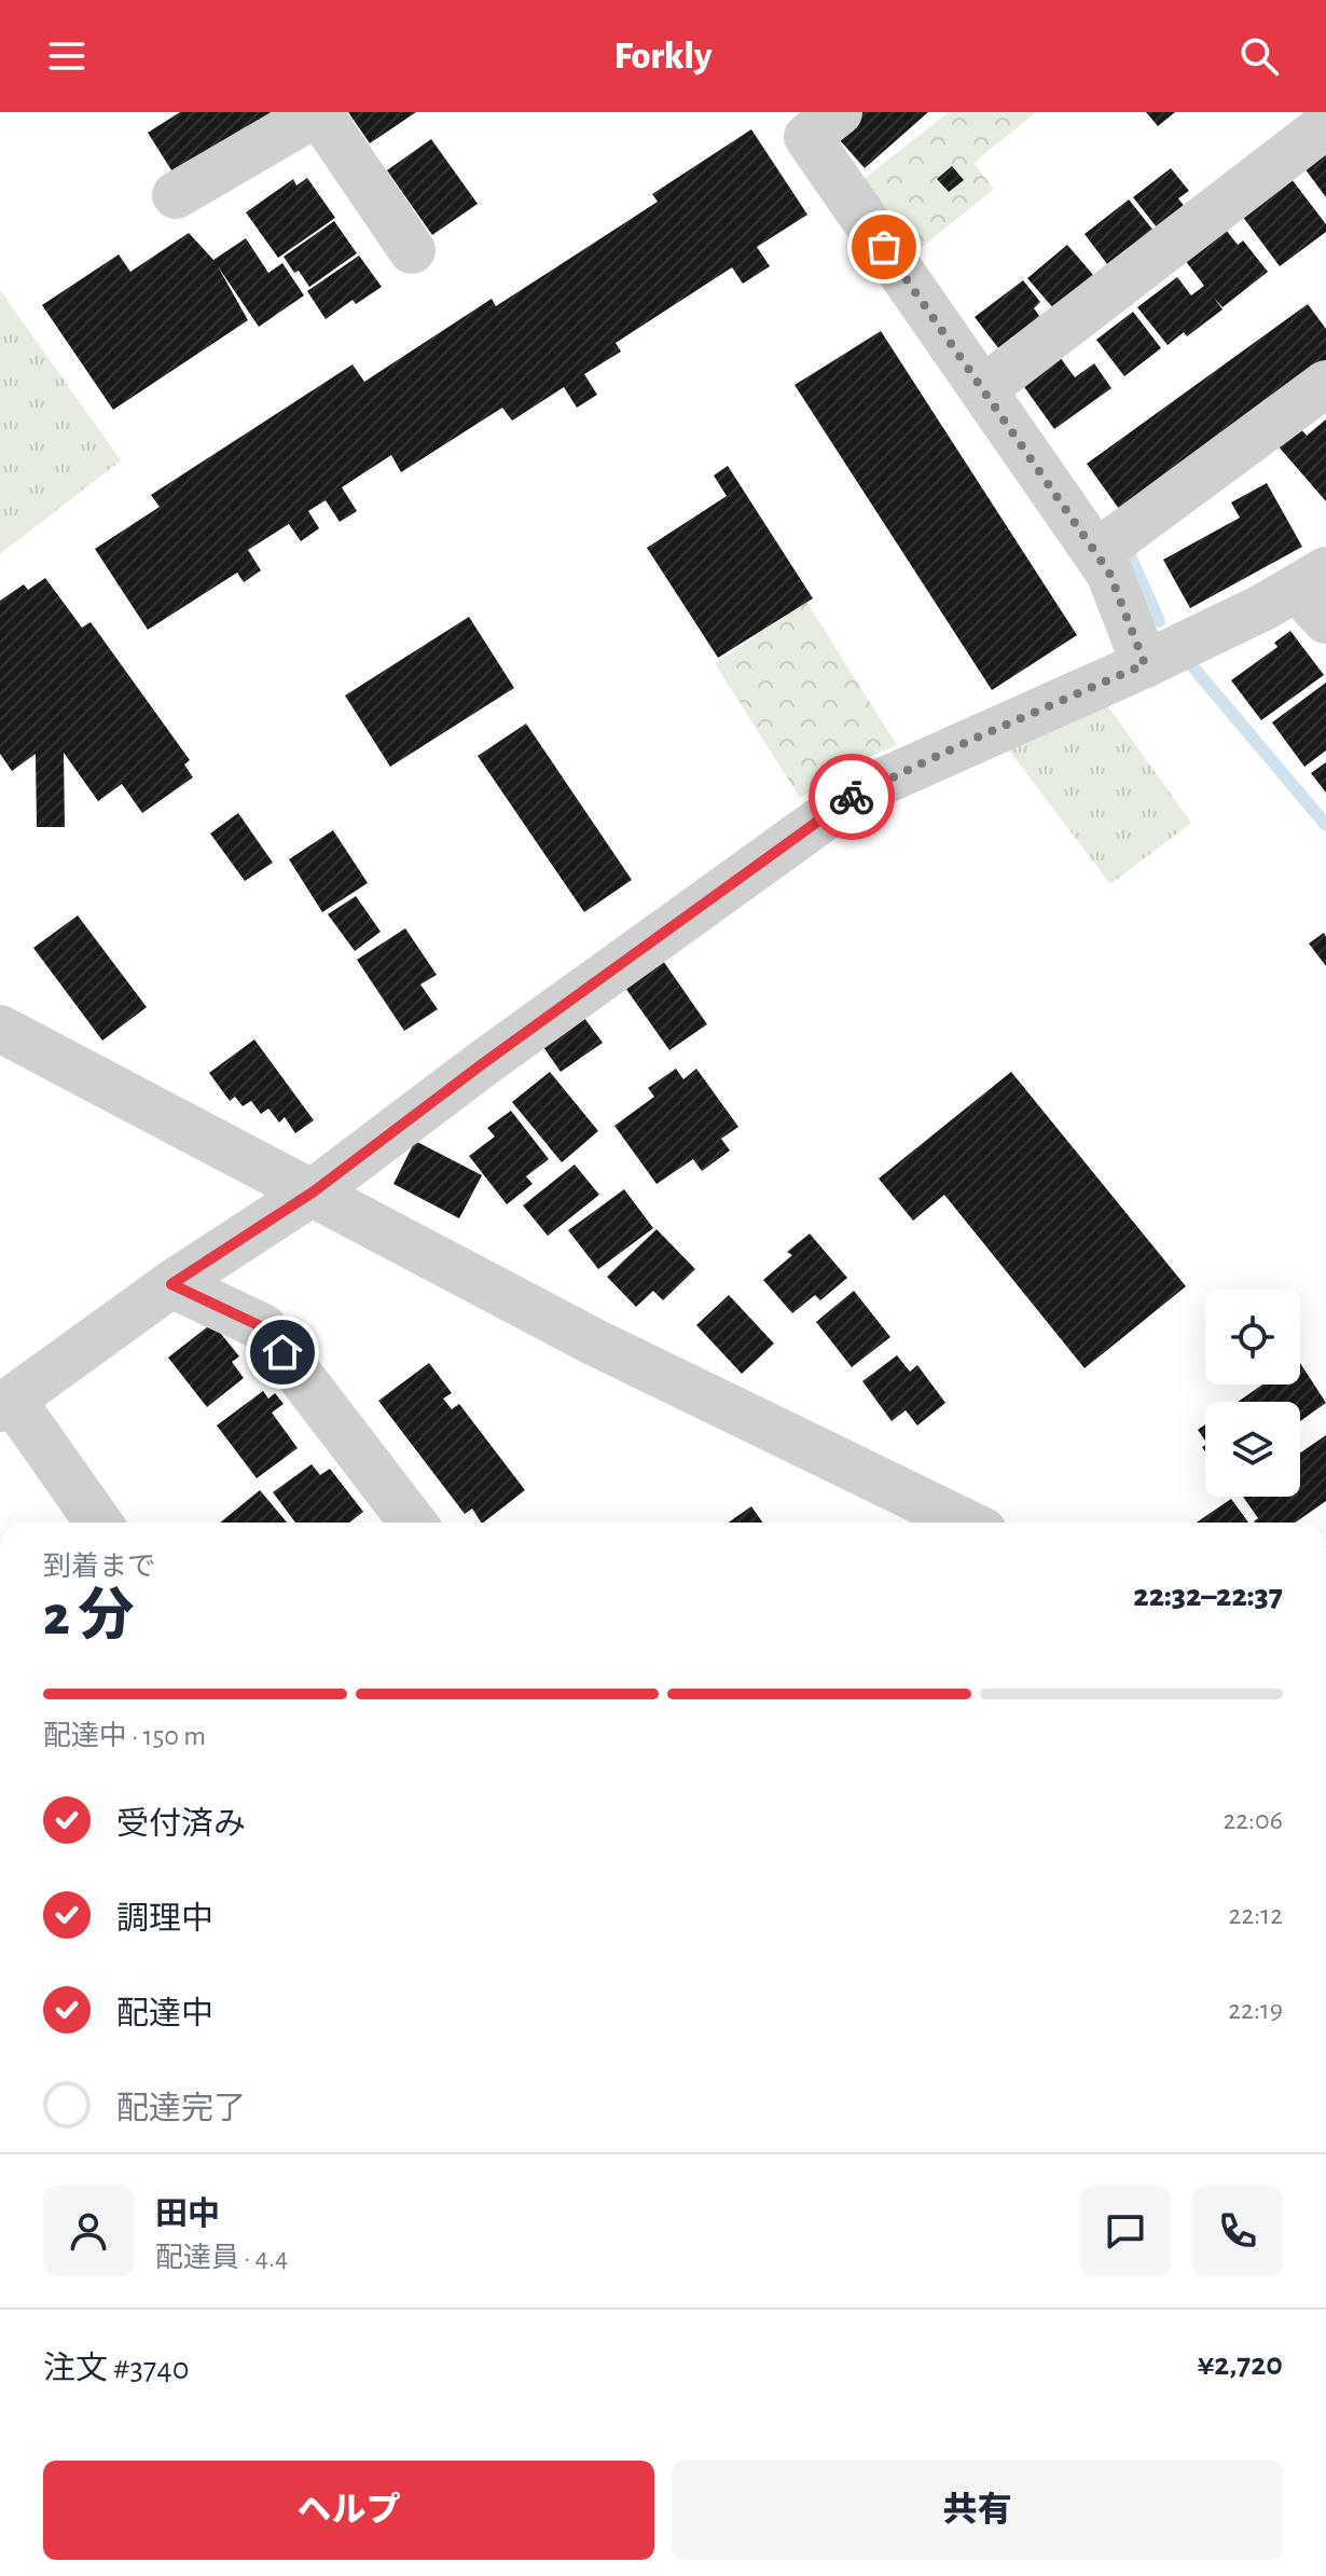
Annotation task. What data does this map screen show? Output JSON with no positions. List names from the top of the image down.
{
  "page": {
    "header": "Forkly",
    "heading": ["2 分", "到着まで", "22:32–22:37"],
    "panel": [
      "田中",
      "配達員 · 4.4",
      "注文 #3740",
      "¥2,720"
    ],
    "bar": "配達中 · 150 m",
    "list": [
      ["受付済み", "22:06"],
      ["調理中", "22:12"],
      ["配達中", "22:19"],
      "配達完了"
    ],
    "buttons": ["ヘルプ", "共有"]
  }
}
